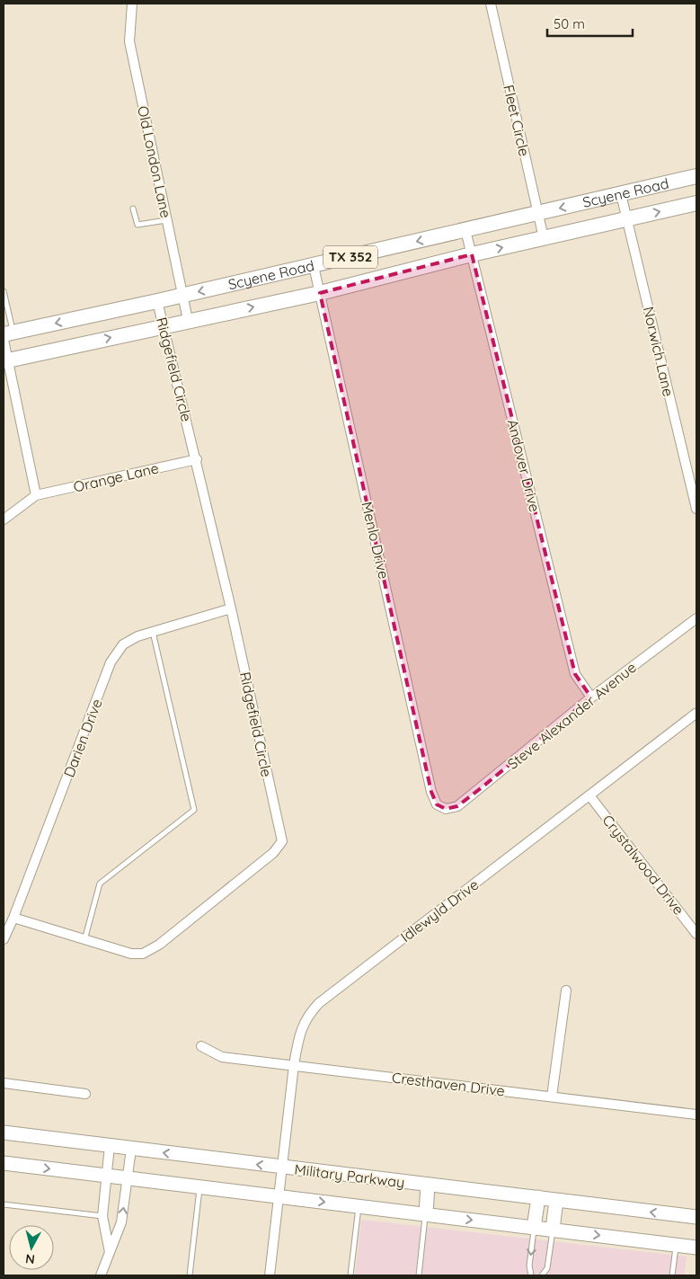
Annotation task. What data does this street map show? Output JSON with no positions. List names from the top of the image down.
{
  "streets": {
    "main road": ["Scyene Road", "TX 352", "Military Parkway"],
    "street": [
      "Fleet Circle",
      "Old London Lane",
      "Norwich Lane",
      "Ridgefield Circle",
      "Andover Drive",
      "Orange Lane",
      "Menlo Drive",
      "Steve Alexander Avenue",
      "Darien Drive",
      "Crystalwood Drive",
      "Idlewyld Drive",
      "Cresthaven Drive"
    ]
  },
  "crossings": [
    ["Fleet Circle", "Scyene Road"],
    ["Old London Lane", "Scyene Road"],
    ["Scyene Road", "Norwich Lane"],
    ["Scyene Road", "Ridgefield Circle"],
    ["Scyene Road", "Andover Drive"],
    ["Scyene Road", "Menlo Drive"],
    ["Ridgefield Circle", "Orange Lane"],
    ["Ridgefield Circle", "Darien Drive"],
    ["Andover Drive", "Steve Alexander Avenue"],
    ["Menlo Drive", "Steve Alexander Avenue"],
    ["Crystalwood Drive", "Idlewyld Drive"],
    ["Idlewyld Drive", "Cresthaven Drive"],
    ["Idlewyld Drive", "Military Parkway"]
  ],
  "scale_bar": "50 m",
  "north": "bottom"
}
